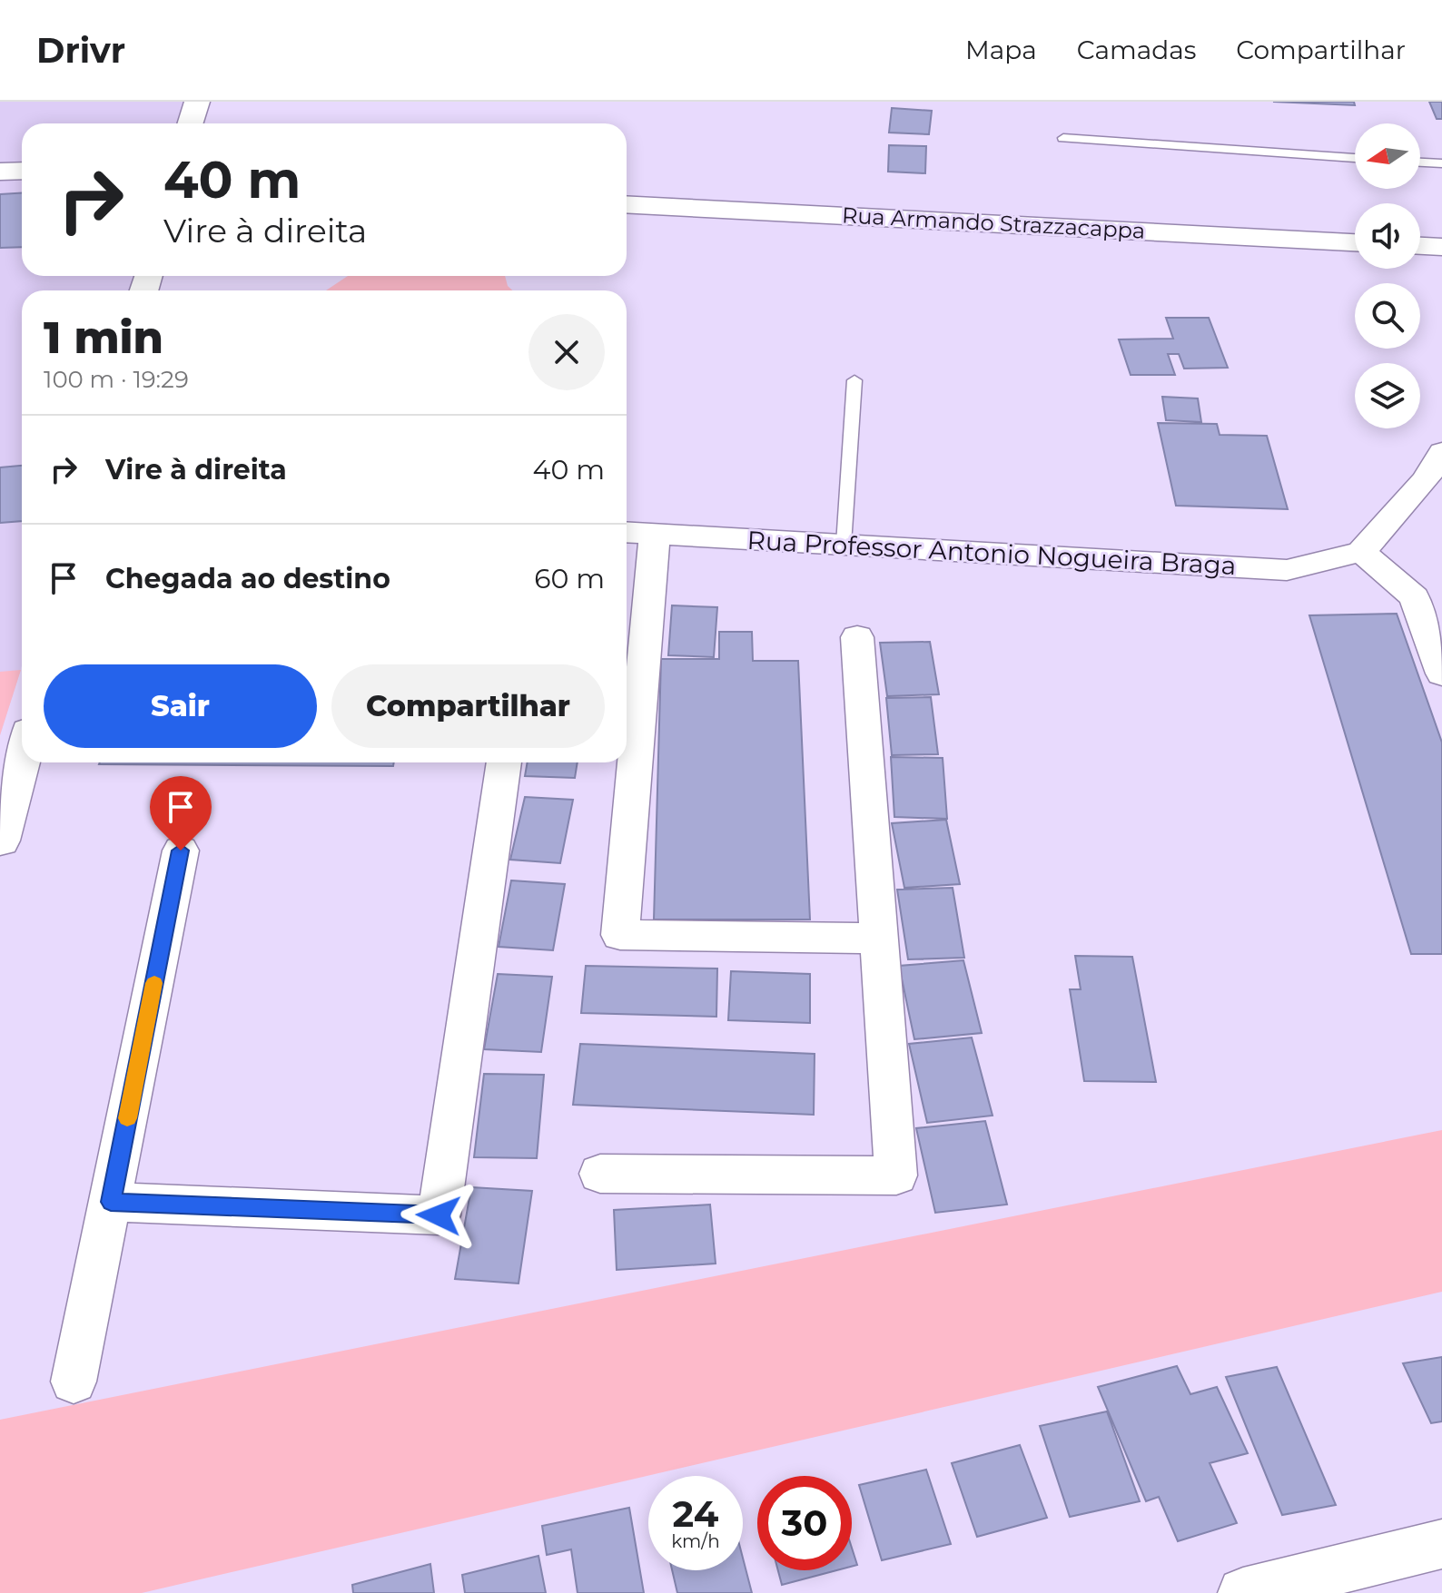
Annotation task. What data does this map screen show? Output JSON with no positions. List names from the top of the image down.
{
  "streets": {
    "main road": ["Rua Armando Strazzacappa"],
    "street": ["Rua Professor Antonio Nogueira Braga"]
  },
  "north": "left",
  "page": {
    "header": "Drivr",
    "nav": ["Mapa", "Camadas", "Compartilhar"],
    "turn": ["40 m", "Vire à direita"],
    "heading": ["1 min", "100 m · 19:29"],
    "list": [
      {
        "name": "Vire à direita",
        "value": "40 m"
      },
      {
        "name": "Chegada ao destino",
        "value": "60 m"
      }
    ],
    "buttons": ["Sair", "Compartilhar"],
    "speed": "24 km/h",
    "limit": "30"
  }
}
